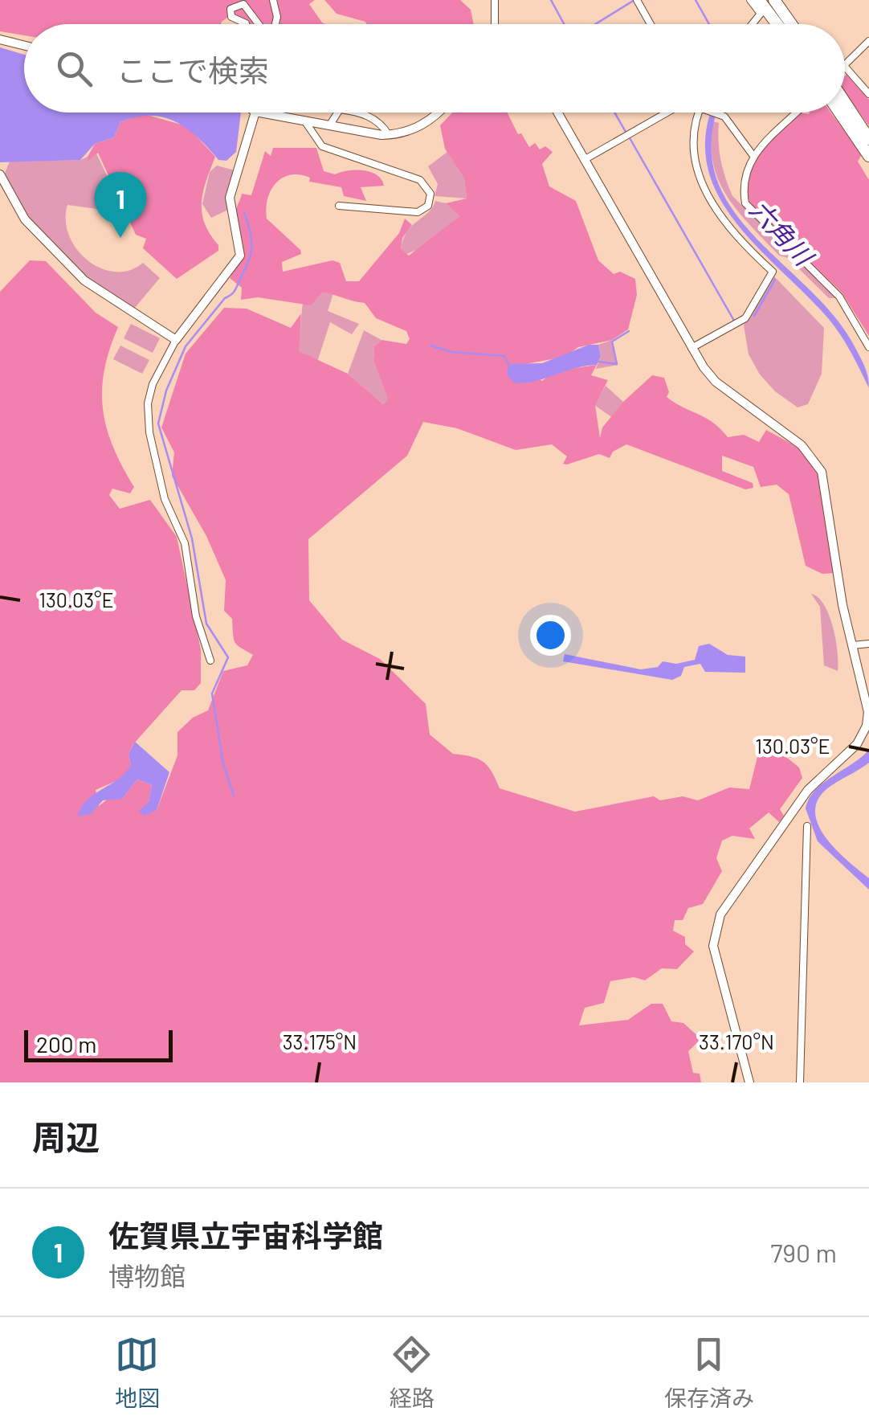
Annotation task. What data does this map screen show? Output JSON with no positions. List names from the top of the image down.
{
  "water": ["六角川"],
  "scale_bar": "200 m",
  "page": {
    "search": "ここで検索",
    "pins": "1",
    "scale": "200 m",
    "heading": "周辺",
    "list": [
      {
        "mark": "1",
        "name": "佐賀県立宇宙科学館",
        "note": "博物館",
        "value": "790 m"
      }
    ],
    "nav": ["地図", "経路", "保存済み"]
  },
  "coordinates": ["130.03°E", "33.175°N", "33.170°N"]
}
